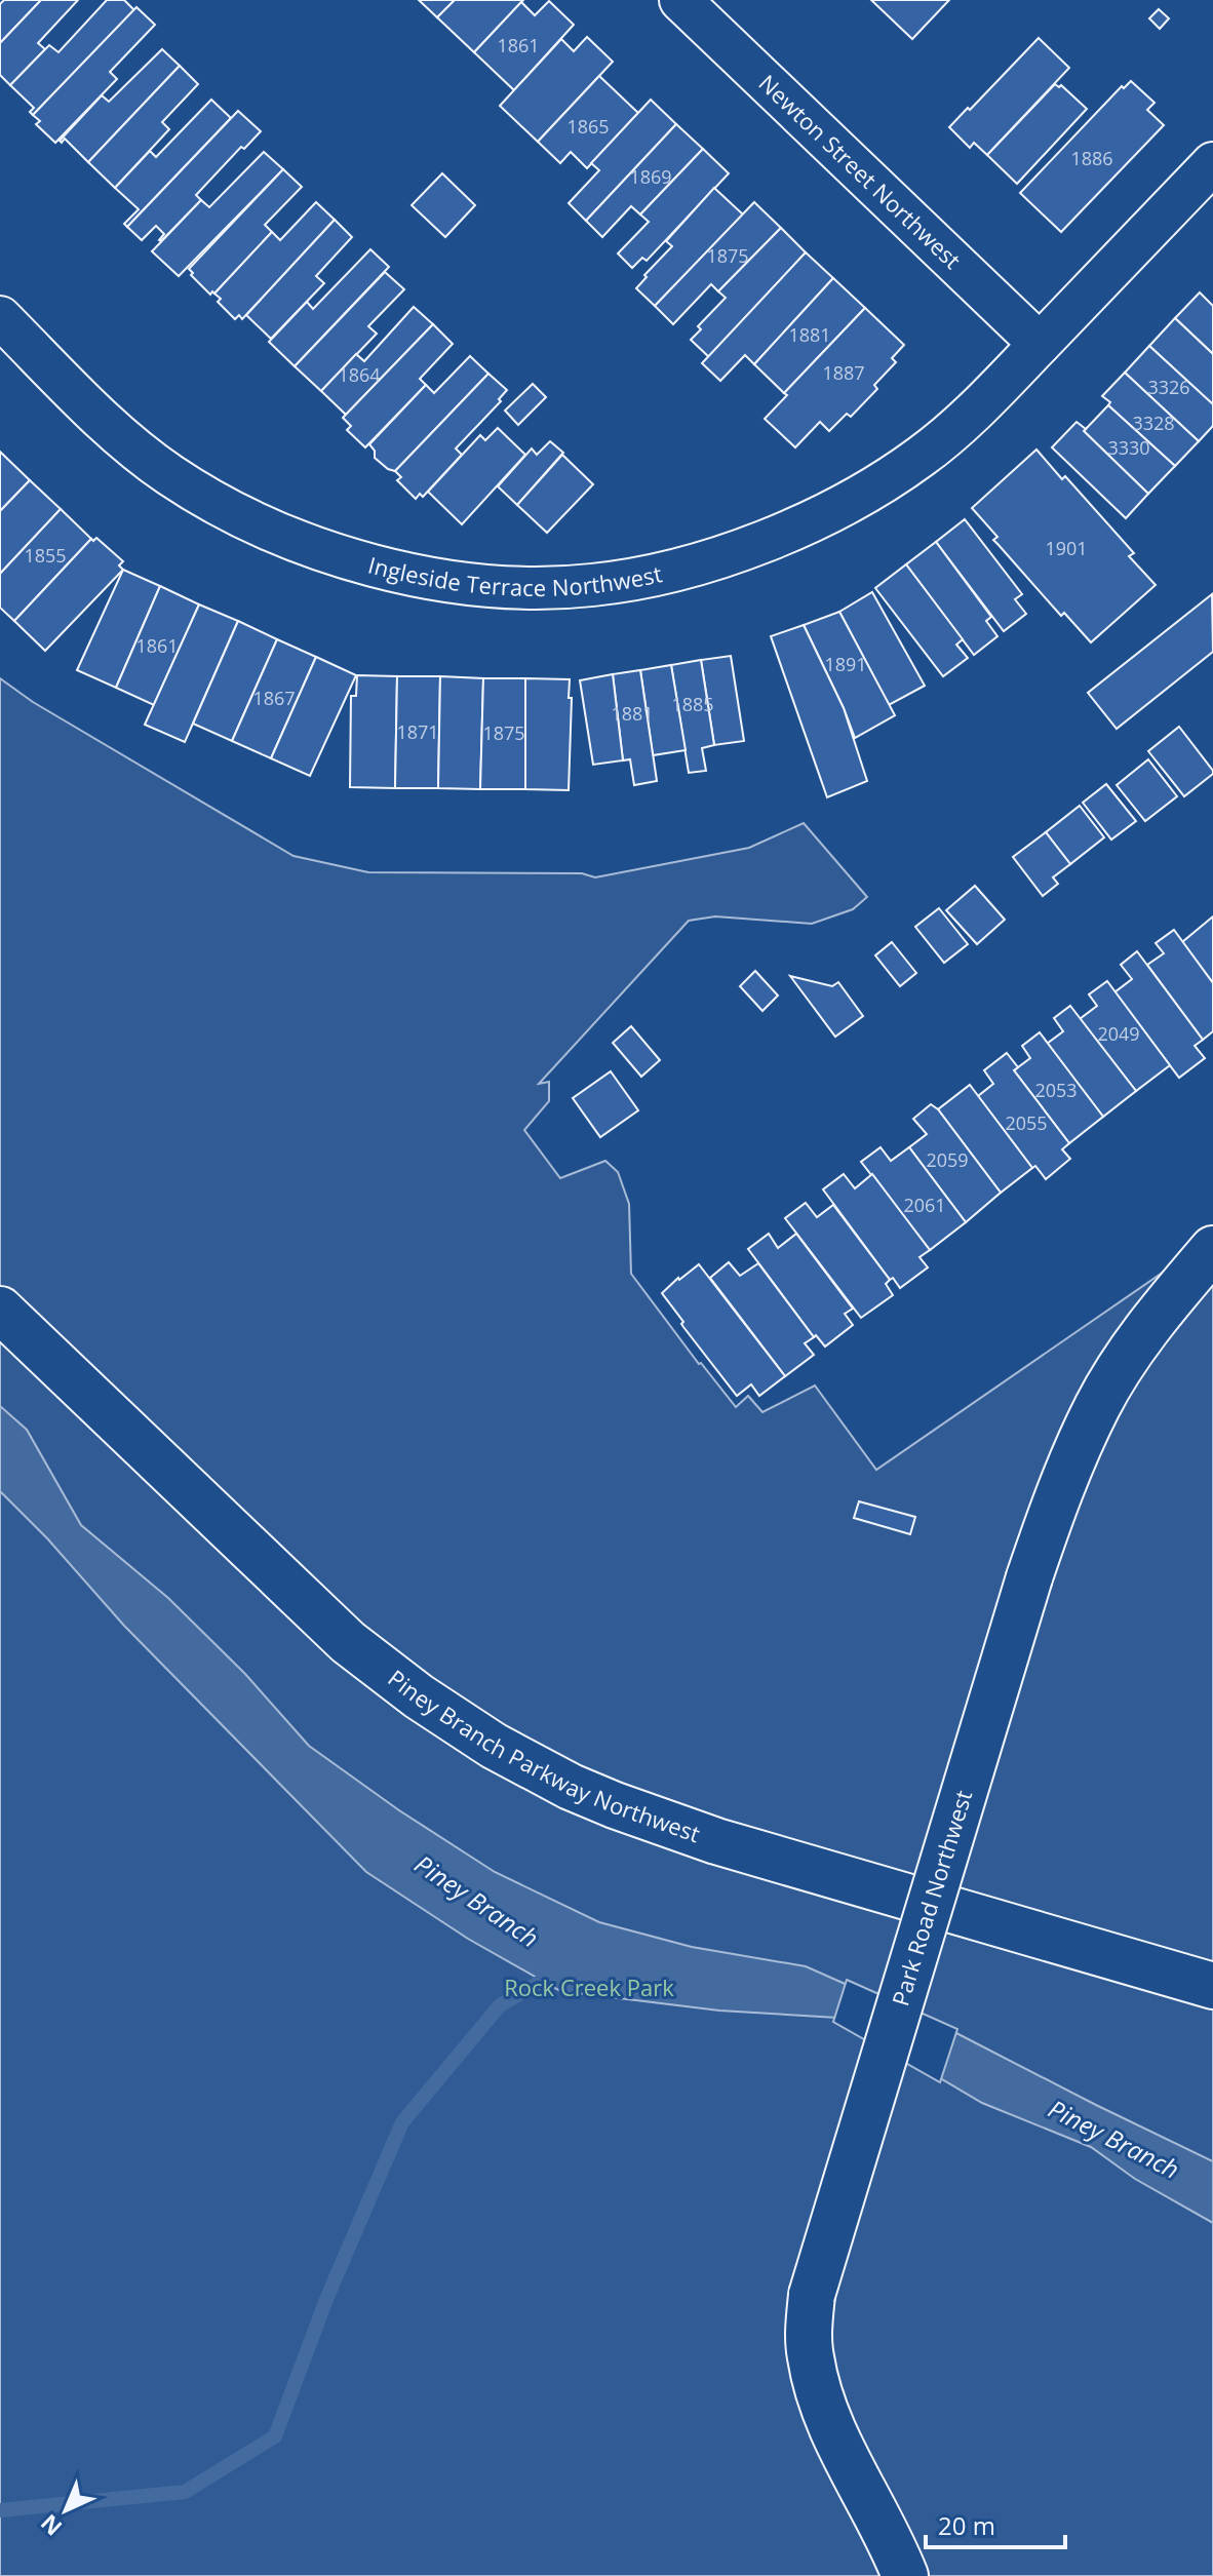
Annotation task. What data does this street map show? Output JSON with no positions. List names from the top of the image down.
{
  "streets": {
    "street": [
      "Newton Street Northwest",
      "Ingleside Terrace Northwest",
      "Piney Branch Parkway Northwest",
      "Park Road Northwest"
    ]
  },
  "crossings": [
    ["Newton Street Northwest", "Ingleside Terrace Northwest"]
  ],
  "water": ["Piney Branch"],
  "parks": ["Rock Creek Park"],
  "house_numbers": [
    "1861",
    "1865",
    "1886",
    "1869",
    "1875",
    "1881",
    "1887",
    "1864",
    "3326",
    "3328",
    "3330",
    "1901",
    "1855",
    "1861",
    "1891",
    "1867",
    "1885",
    "1881",
    "1871",
    "1875",
    "2049",
    "2053",
    "2055",
    "2059",
    "2061"
  ],
  "scale_bar": "20 m",
  "north": "bottom left"
}
